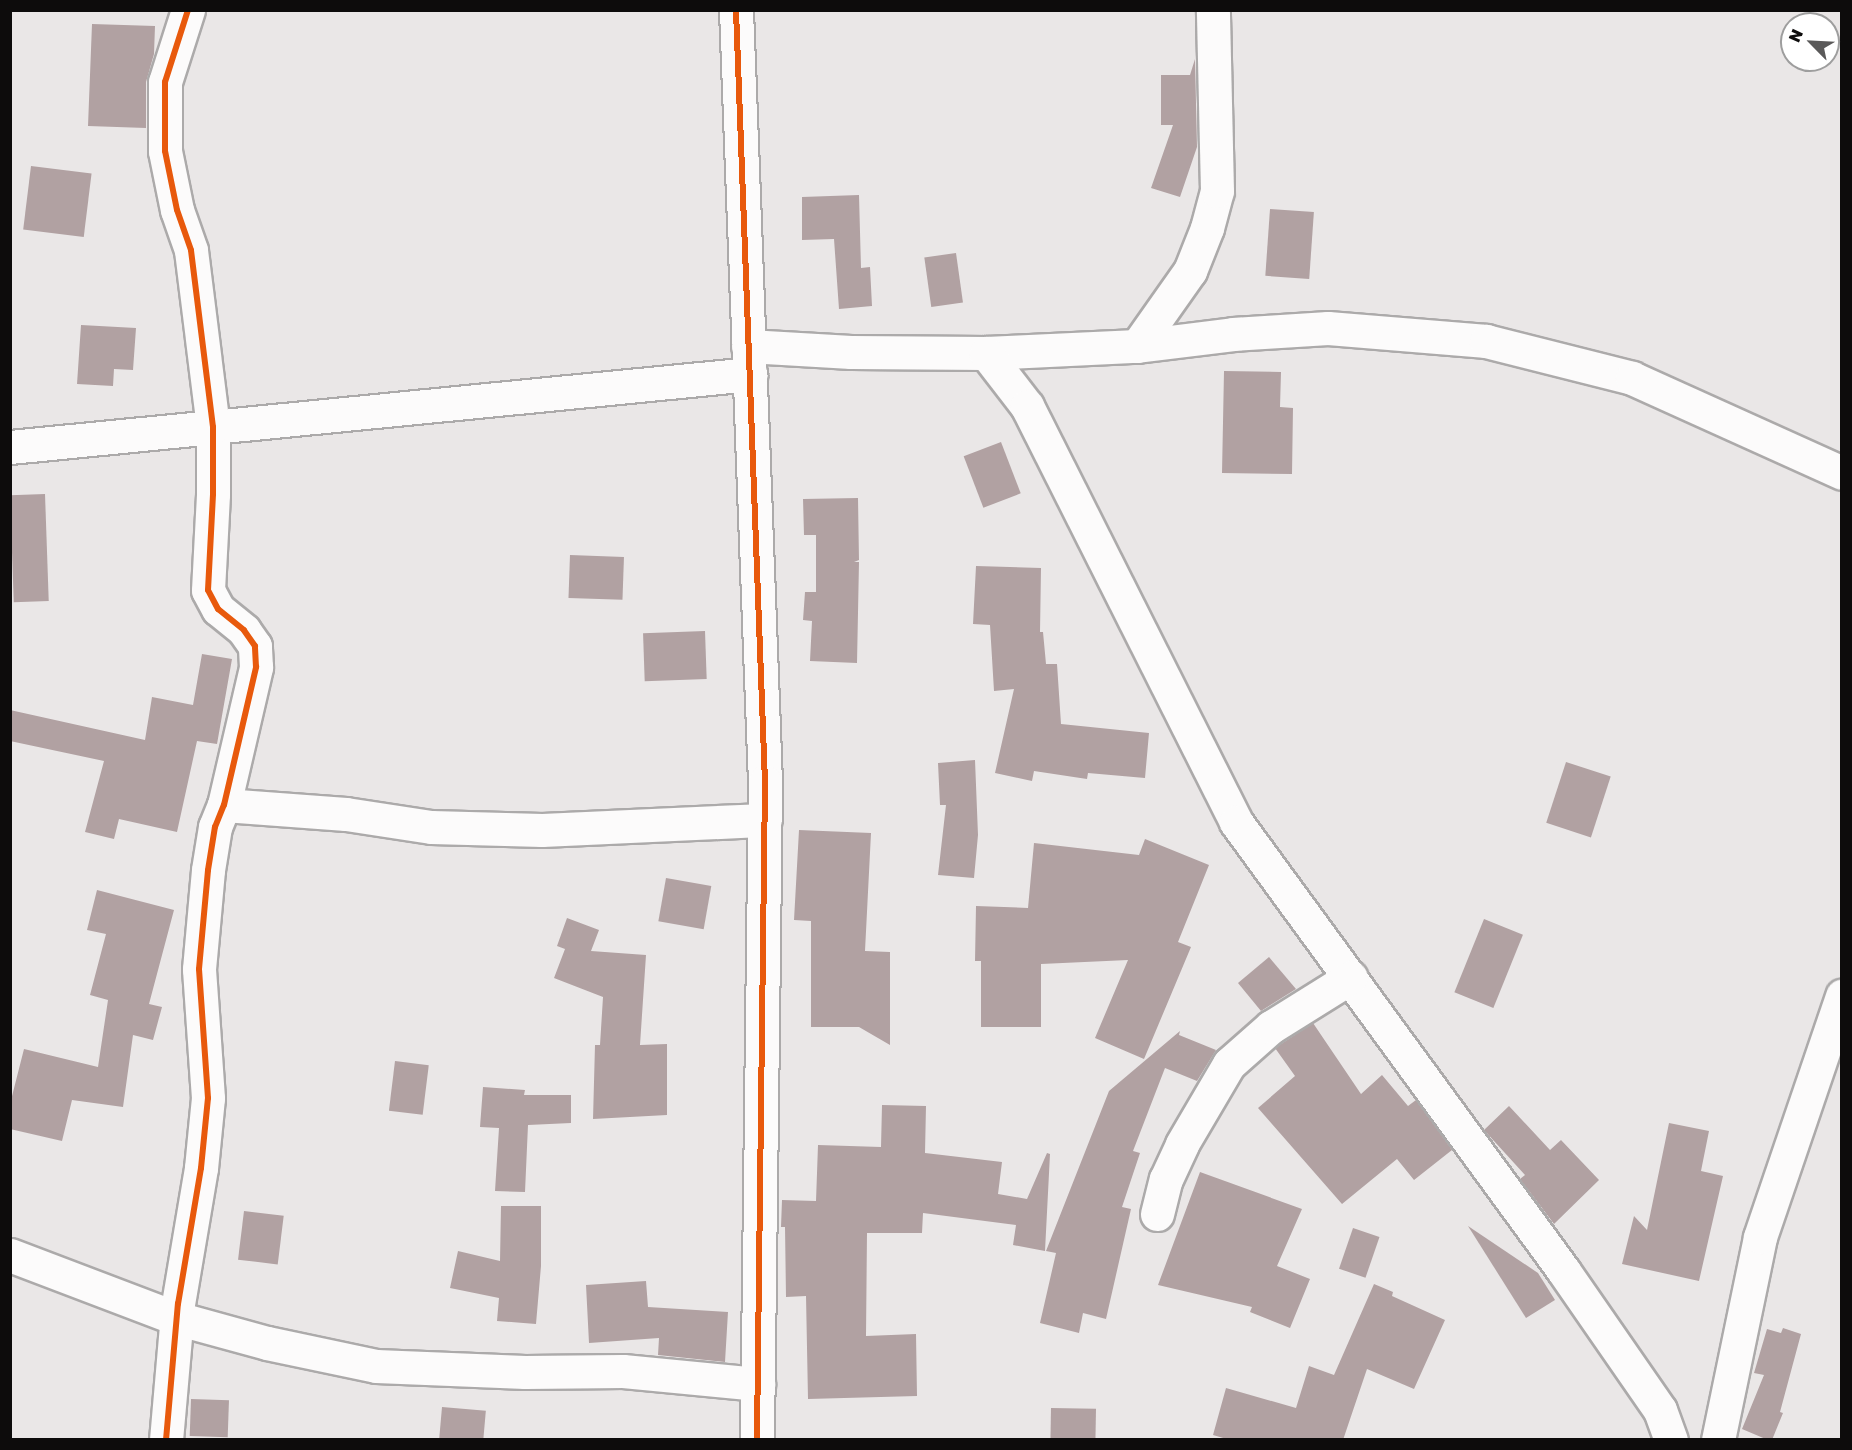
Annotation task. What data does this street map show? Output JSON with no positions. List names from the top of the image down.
{
  "north": "top left"
}
